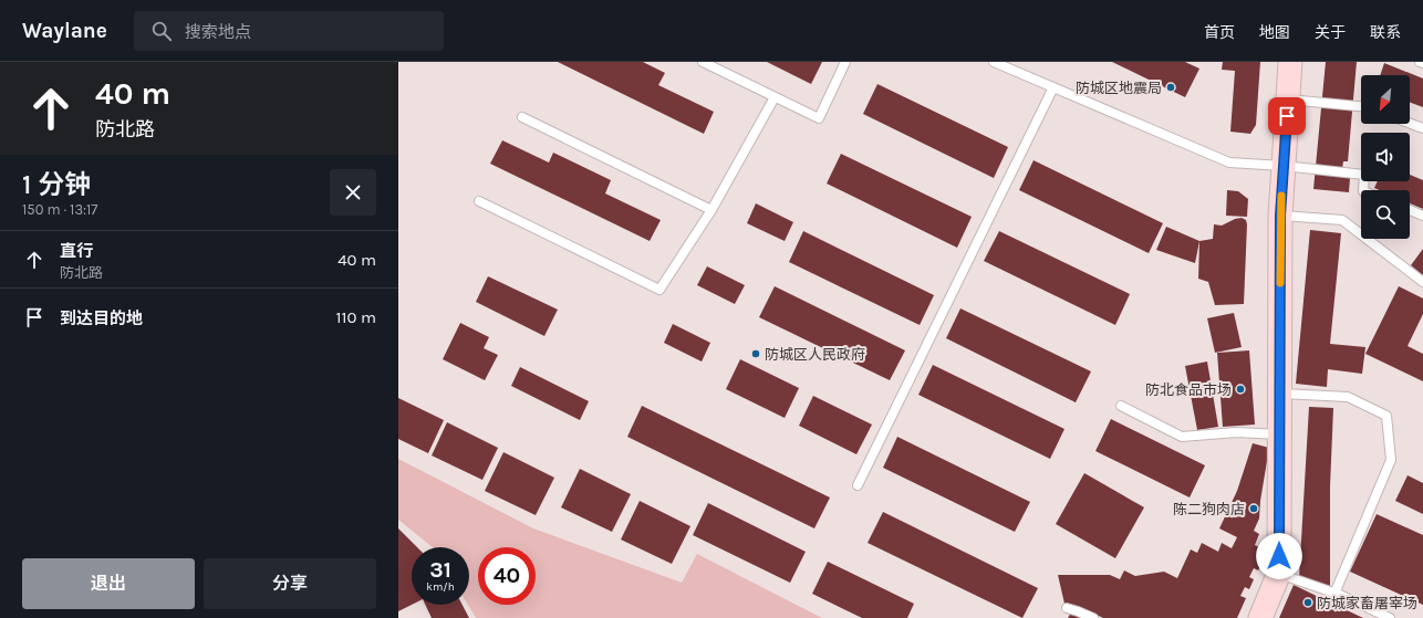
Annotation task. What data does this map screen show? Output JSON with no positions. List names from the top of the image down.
{
  "places": [
    "防城区地震局",
    "防城区人民政府",
    "防北食品市场",
    "陈二狗肉店",
    "防城家畜屠宰场"
  ],
  "north": "bottom left",
  "page": {
    "header": "Waylane",
    "search": "搜索地点",
    "nav": [
      "首页",
      "地图",
      "关于",
      "联系"
    ],
    "turn": ["40 m", "防北路"],
    "heading": ["1 分钟", "150 m · 13:17"],
    "list": [
      {
        "name": "直行",
        "note": "防北路",
        "value": "40 m"
      },
      {
        "name": "到达目的地",
        "value": "110 m"
      }
    ],
    "speed": "31 km/h",
    "limit": "40",
    "buttons": ["退出", "分享"]
  }
}
